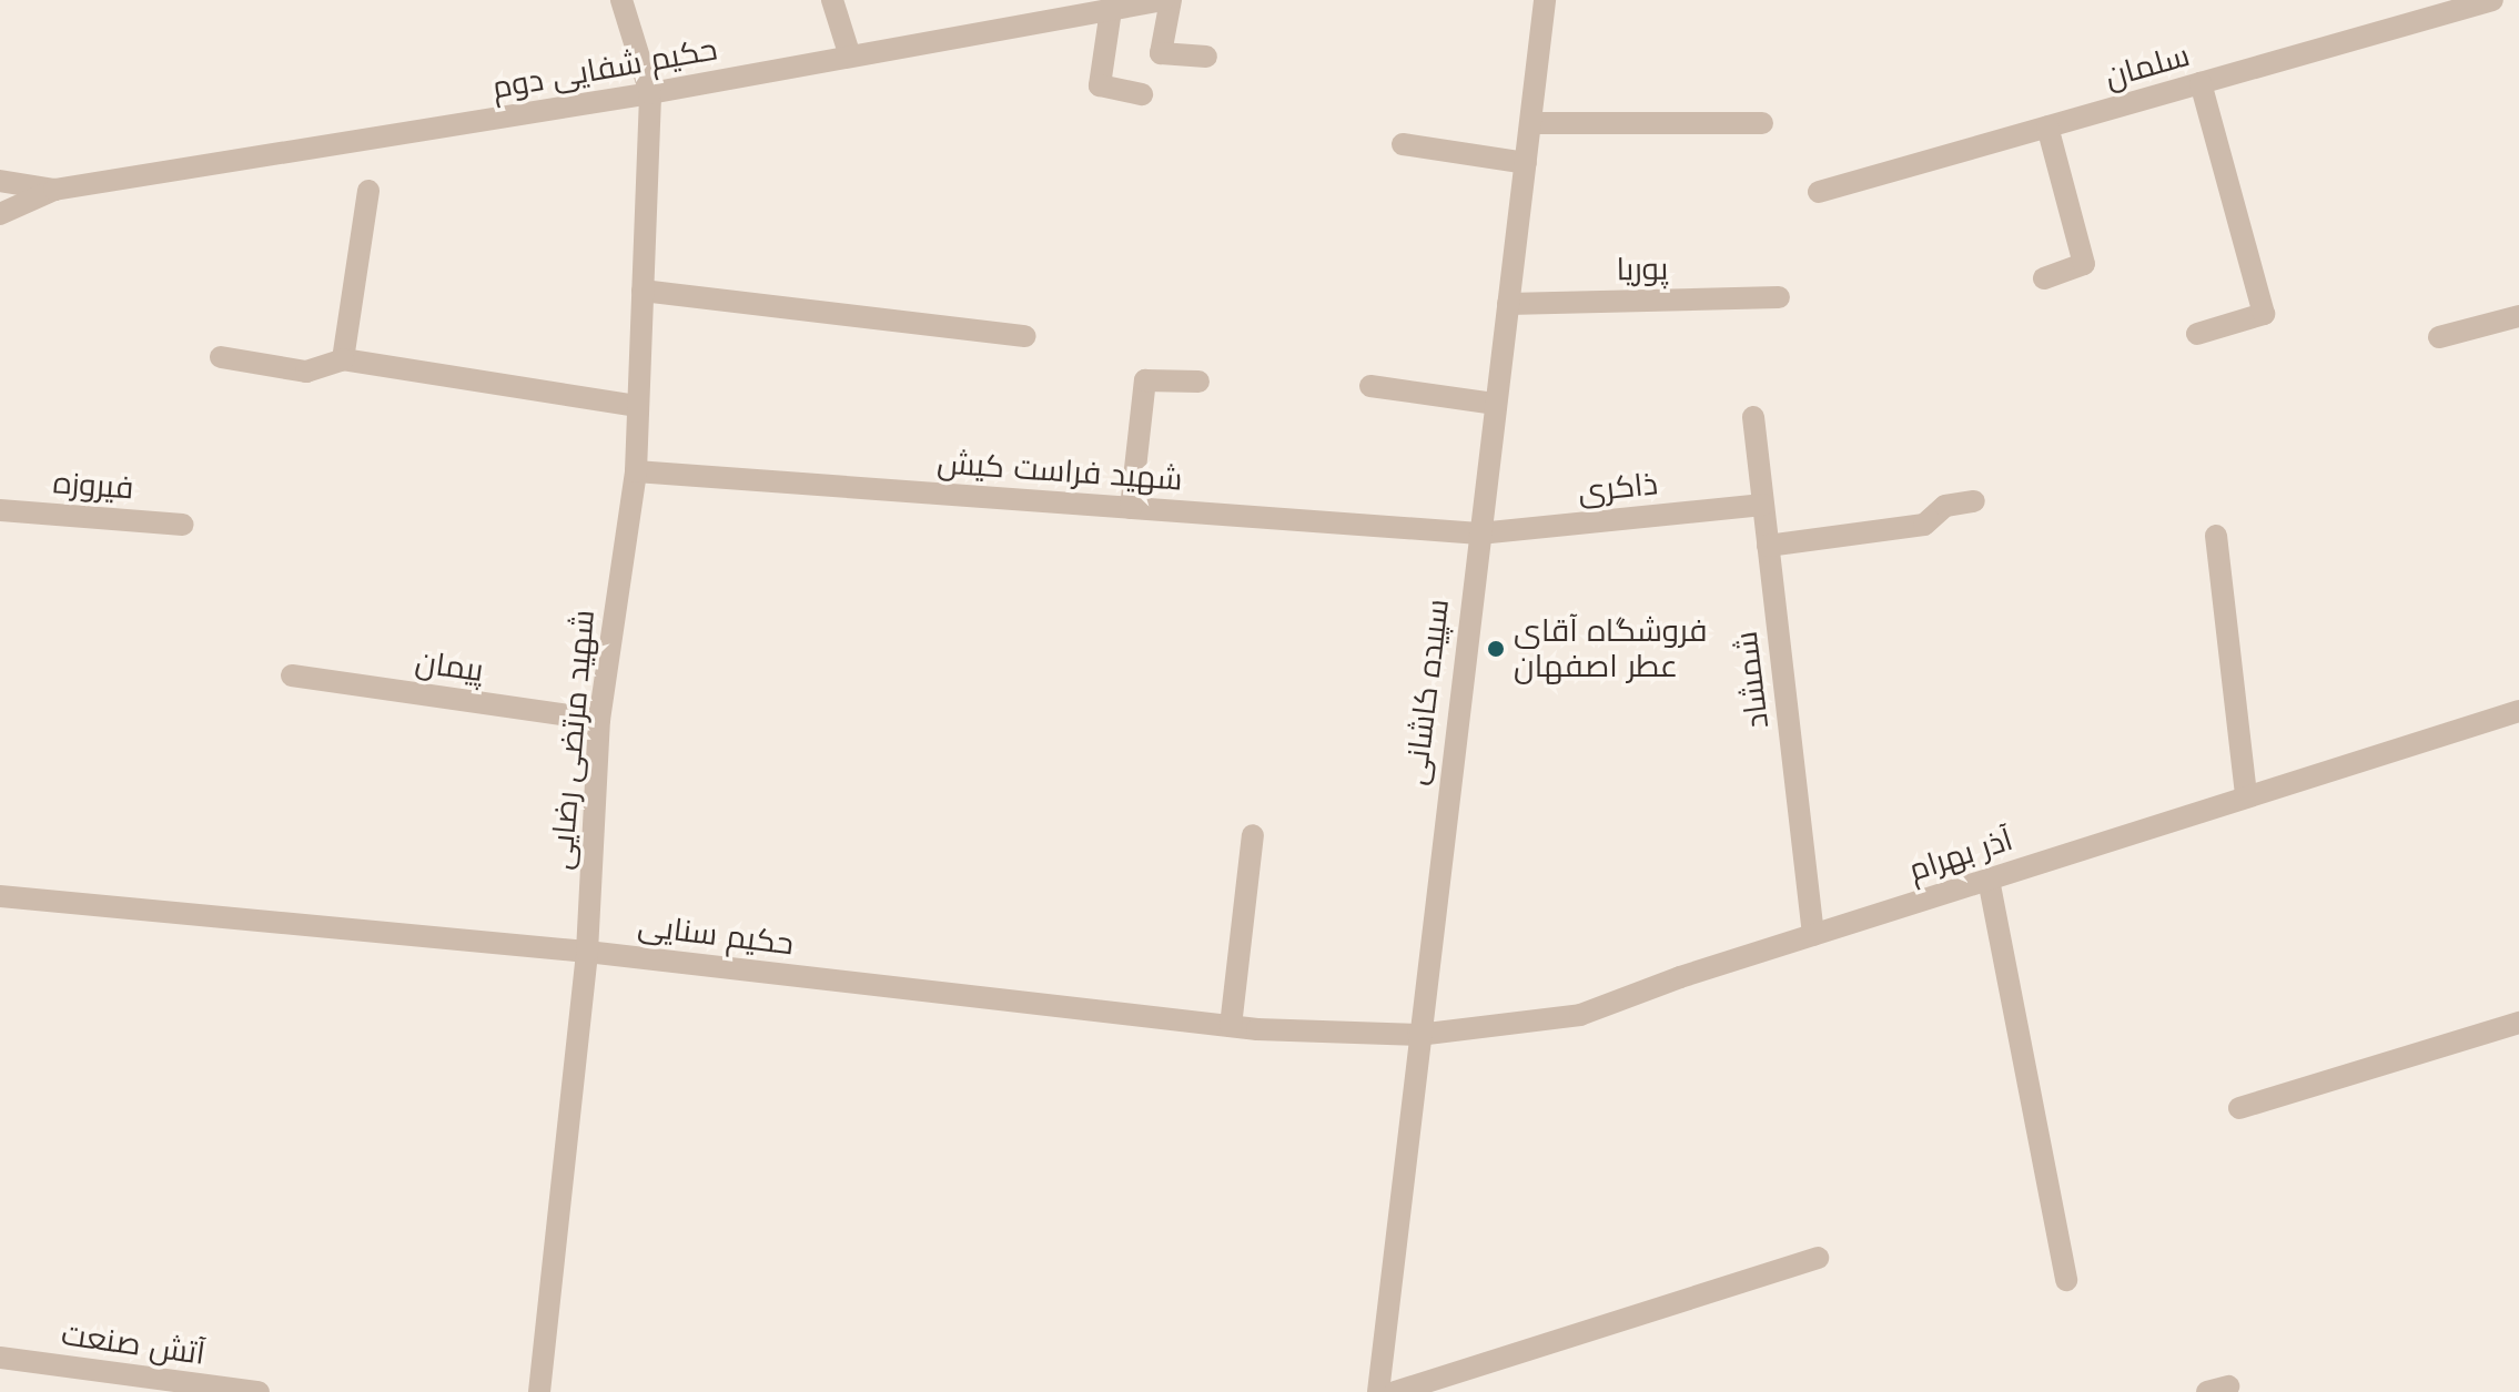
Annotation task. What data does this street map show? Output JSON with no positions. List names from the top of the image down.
{
  "streets": {
    "street": [
      "سلمان",
      "حکیم شفایی دوم",
      "پوریا",
      "شهید فراست کیش",
      "فیروزه",
      "ذاکری",
      "پیمان",
      "شمشاد",
      "سپیده کاشانی",
      "شهید مرتضی رضایی",
      "آذر بهرام",
      "حکیم سنایی",
      "آتش صنعت"
    ]
  },
  "crossings": [
    ["حکیم شفایی دوم", "شهید مرتضی رضایی"],
    ["پوریا", "سپیده کاشانی"],
    ["شهید فراست کیش", "ذاکری"],
    ["شهید فراست کیش", "سپیده کاشانی"],
    ["شهید فراست کیش", "شهید مرتضی رضایی"],
    ["ذاکری", "شمشاد"],
    ["ذاکری", "سپیده کاشانی"],
    ["پیمان", "شهید مرتضی رضایی"],
    ["شمشاد", "آذر بهرام"],
    ["سپیده کاشانی", "آذر بهرام"],
    ["سپیده کاشانی", "حکیم سنایی"],
    ["شهید مرتضی رضایی", "حکیم سنایی"],
    ["آذر بهرام", "حکیم سنایی"]
  ],
  "places": ["فروشگاه آقای عطر اصفهان"]
}
